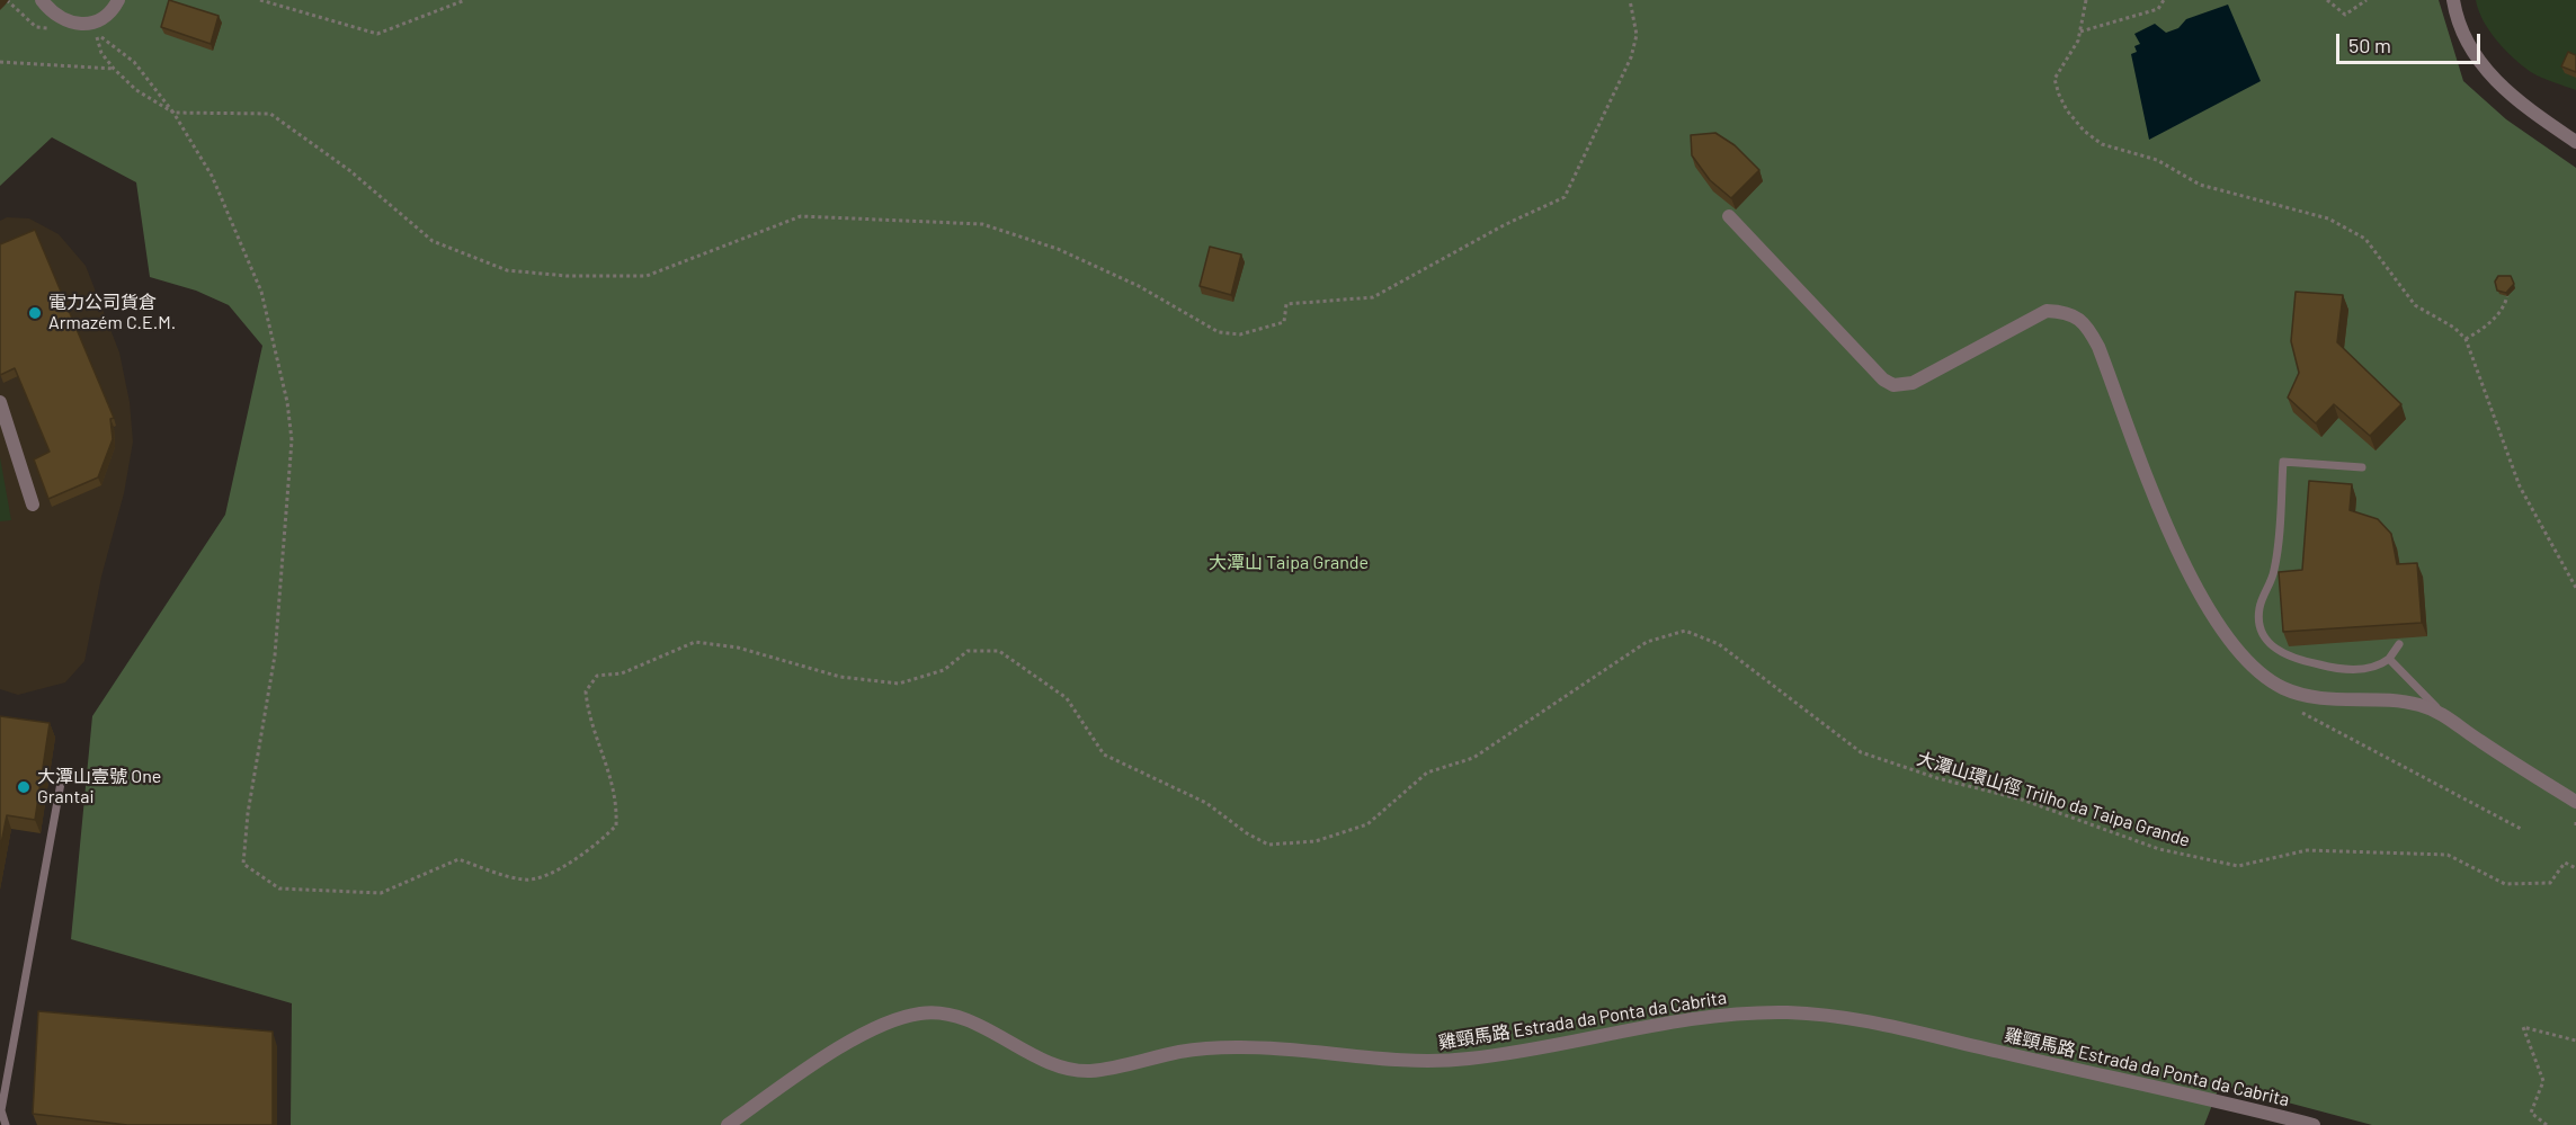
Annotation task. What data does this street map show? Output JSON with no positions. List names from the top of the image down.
{
  "streets": {
    "street": ["雞頸馬路 Estrada da Ponta da Cabrita"],
    "path": ["大潭山環山徑 Trilho da Taipa Grande"]
  },
  "parks": ["大潭山 Taipa Grande"],
  "places": ["電力公司貨倉 Armazém C.E.M.", "大潭山壹號 One Grantai"],
  "scale_bar": "50 m"
}
